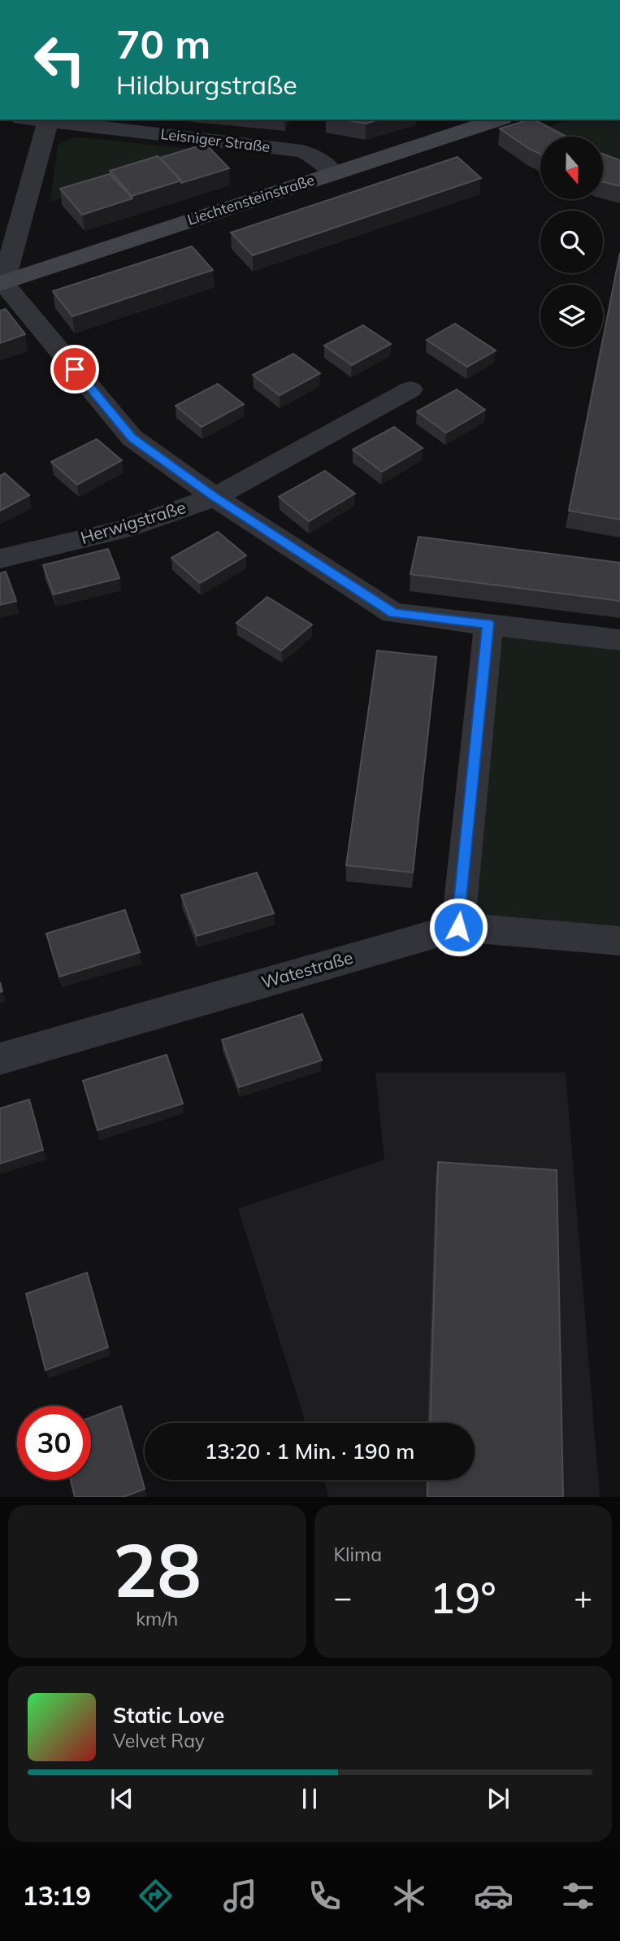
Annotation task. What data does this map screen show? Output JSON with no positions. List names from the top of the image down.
{
  "streets": {
    "street": [
      "Leisniger Straße",
      "Liechtensteinstraße",
      "Herwigstraße",
      "Watestraße"
    ]
  },
  "crossings": [
    ["Leisniger Straße", "Liechtensteinstraße"]
  ],
  "north": "bottom",
  "page": {
    "turn": ["70 m", "Hildburgstraße"],
    "limit": "30",
    "trip": "13:20 · 1 Min. · 190 m",
    "tile": [
      ["28", "km/h"],
      "Klima"
    ],
    "heat": ["−", "19°", "+"],
    "song": ["Static Love", "Velvet Ray"],
    "tabs": "13:19"
  }
}
